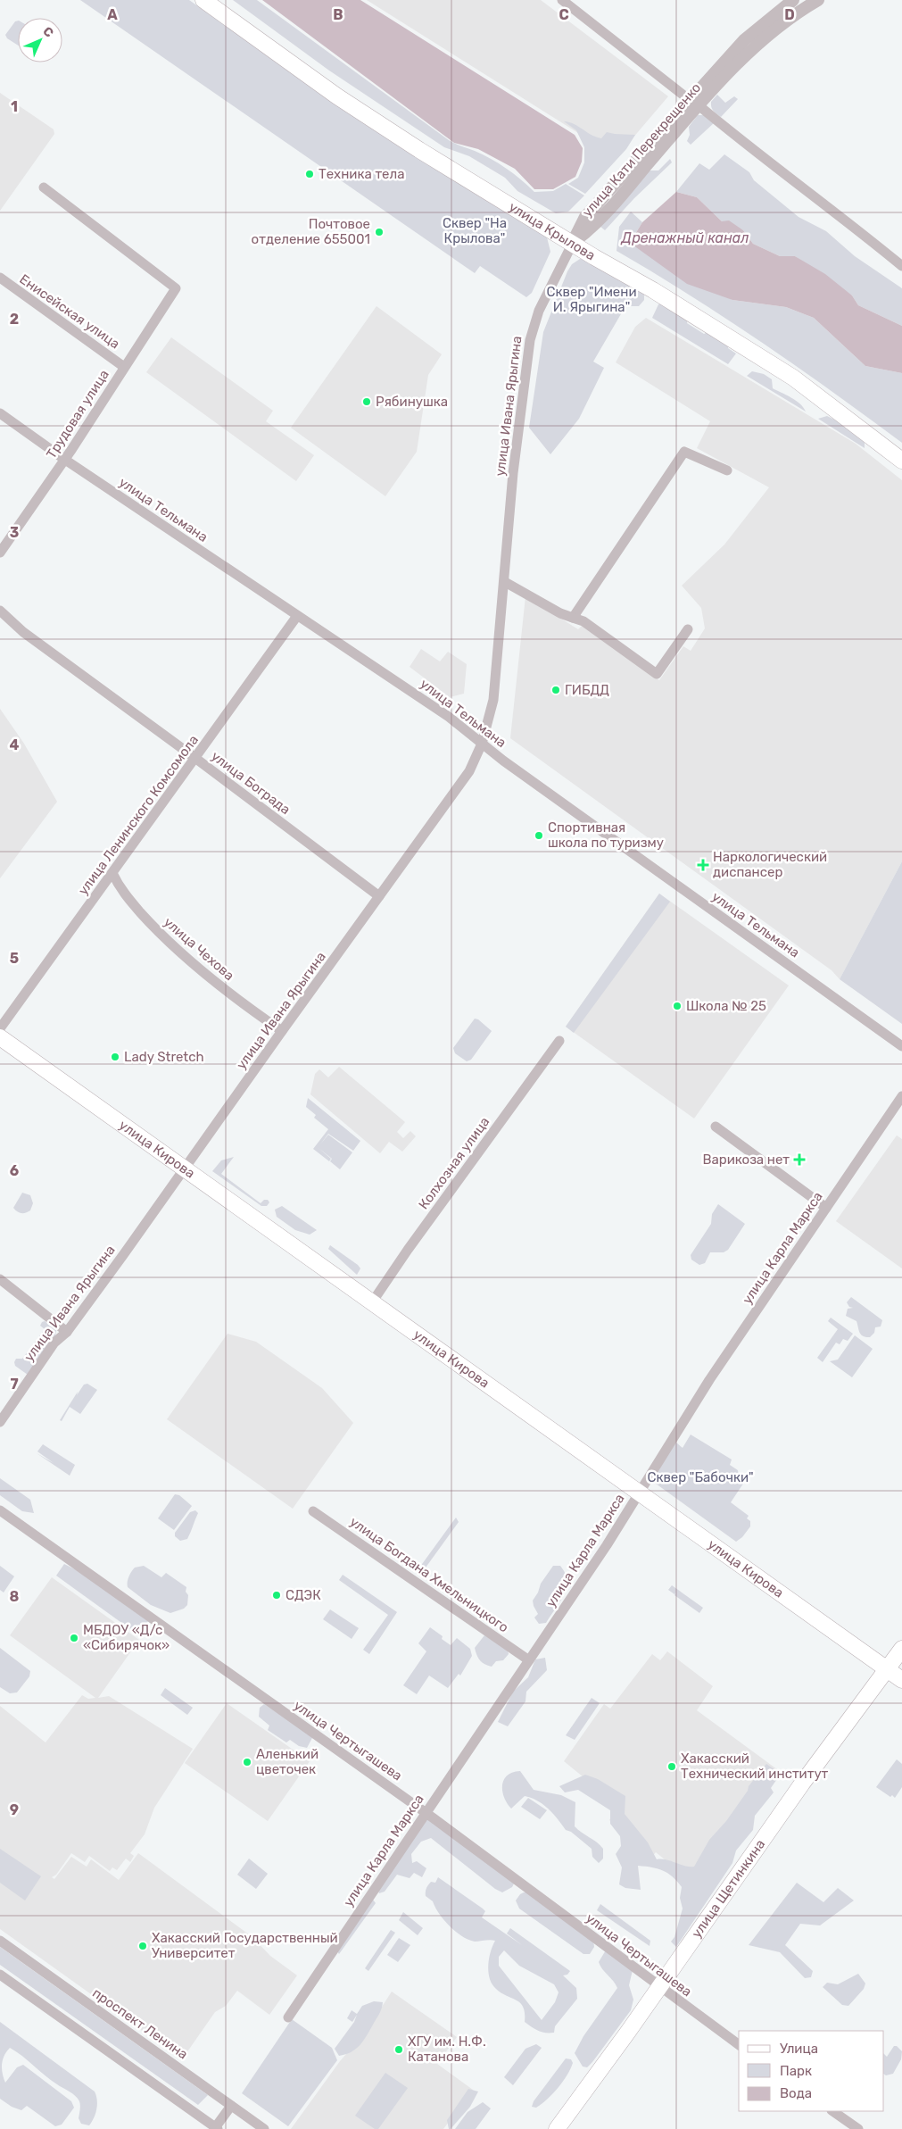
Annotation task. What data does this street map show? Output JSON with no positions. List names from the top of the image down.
{
  "streets": {
    "main road": ["улица Крылова", "улица Кирова", "улица Щетинкина"],
    "street": [
      "улица Кати Перекрещенко",
      "Енисейская улица",
      "улица Ивана Ярыгина",
      "Трудовая улица",
      "улица Тельмана",
      "улица Бограда",
      "улица Ленинского Комсомола",
      "улица Чехова",
      "Колхозная улица",
      "улица Карла Маркса",
      "улица Богдана Хмельницкого",
      "улица Чертыгашева",
      "проспект Ленина"
    ]
  },
  "crossings": [
    ["улица Кати Перекрещенко", "улица Крылова"],
    ["улица Кати Перекрещенко", "улица Ивана Ярыгина"],
    ["улица Крылова", "улица Ивана Ярыгина"],
    ["Енисейская улица", "Трудовая улица"],
    ["улица Ивана Ярыгина", "улица Тельмана"],
    ["улица Ивана Ярыгина", "улица Бограда"],
    ["улица Ивана Ярыгина", "улица Чехова"],
    ["улица Ивана Ярыгина", "улица Кирова"],
    ["Трудовая улица", "улица Тельмана"],
    ["улица Тельмана", "улица Ленинского Комсомола"],
    ["улица Бограда", "улица Ленинского Комсомола"],
    ["улица Ленинского Комсомола", "улица Чехова"],
    ["улица Кирова", "Колхозная улица"],
    ["улица Кирова", "улица Карла Маркса"],
    ["улица Кирова", "улица Щетинкина"],
    ["улица Карла Маркса", "улица Богдана Хмельницкого"],
    ["улица Карла Маркса", "улица Чертыгашева"],
    ["улица Чертыгашева", "улица Щетинкина"]
  ],
  "water": ["Дренажный канал"],
  "parks": ["Сквер \"На Крылова\"", "Сквер \"Имени И. Ярыгина\"", "Сквер \"Бабочки\""],
  "places": {
    "other": [
      "Техника тела",
      "Почтовое отделение 655001",
      "Рябинушка",
      "ГИБДД",
      "Спортивная школа по туризму",
      "Школа № 25",
      "Lady Stretch",
      "СДЭК",
      "МБДОУ «Д/с «Сибирячок»",
      "Аленький цветочек",
      "Хакасский Технический институт",
      "Хакасский Государственный Университет",
      "ХГУ им. Н.Ф. Катанова"
    ],
    "health": ["Наркологический диспансер", "Варикоза нет"]
  },
  "legend": ["Улица", "Парк", "Вода"],
  "north": "top right",
  "grid": {
    "columns": [
      "A",
      "B",
      "C",
      "D"
    ],
    "rows": [
      "1",
      "2",
      "3",
      "4",
      "5",
      "6",
      "7",
      "8",
      "9"
    ]
  }
}
